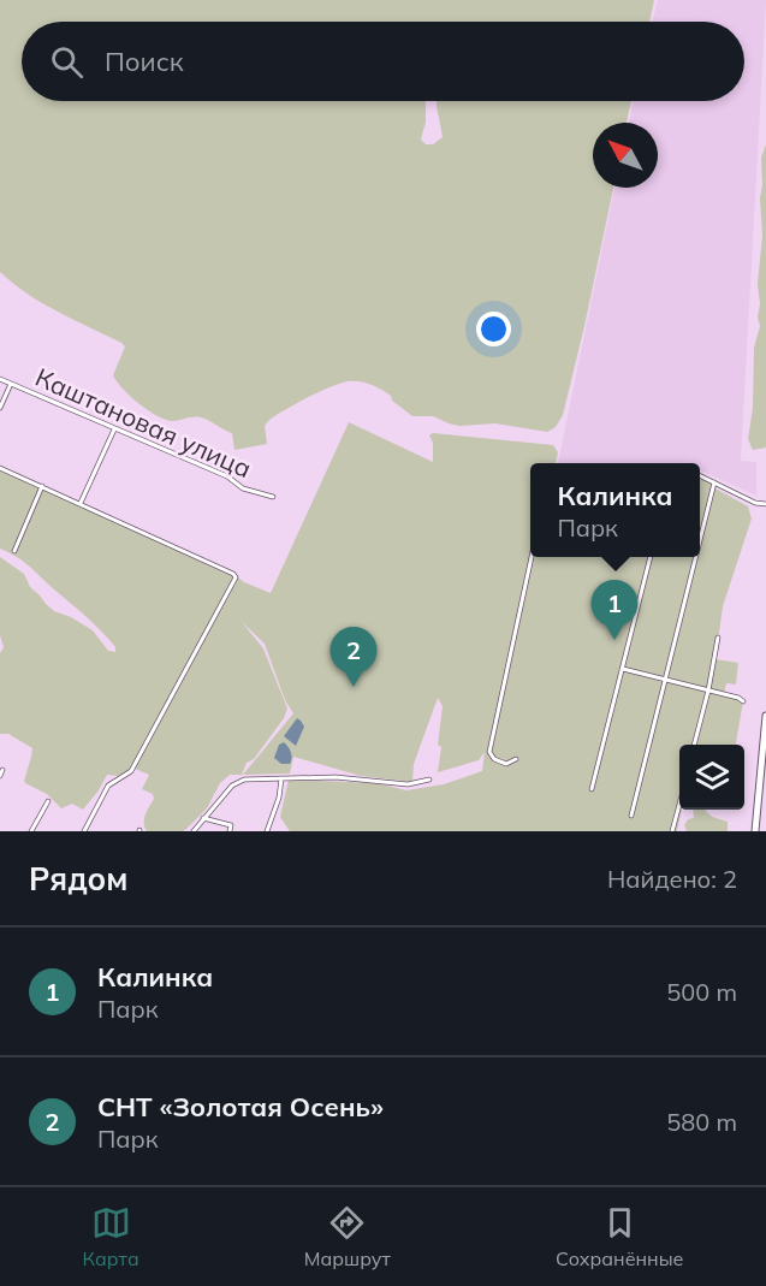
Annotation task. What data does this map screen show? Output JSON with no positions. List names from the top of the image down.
{
  "streets": {
    "street": ["Каштановая улица"]
  },
  "north": "top left",
  "page": {
    "search": "Поиск",
    "popup": ["Калинка", "Парк"],
    "pins": ["1", "2"],
    "heading": ["Рядом", "Найдено: 2"],
    "list": [
      {
        "mark": "1",
        "name": "Калинка",
        "note": "Парк",
        "value": "500 m"
      },
      {
        "mark": "2",
        "name": "СНТ «Золотая Осень»",
        "note": "Парк",
        "value": "580 m"
      }
    ],
    "nav": ["Карта", "Маршрут", "Сохранённые"]
  }
}
